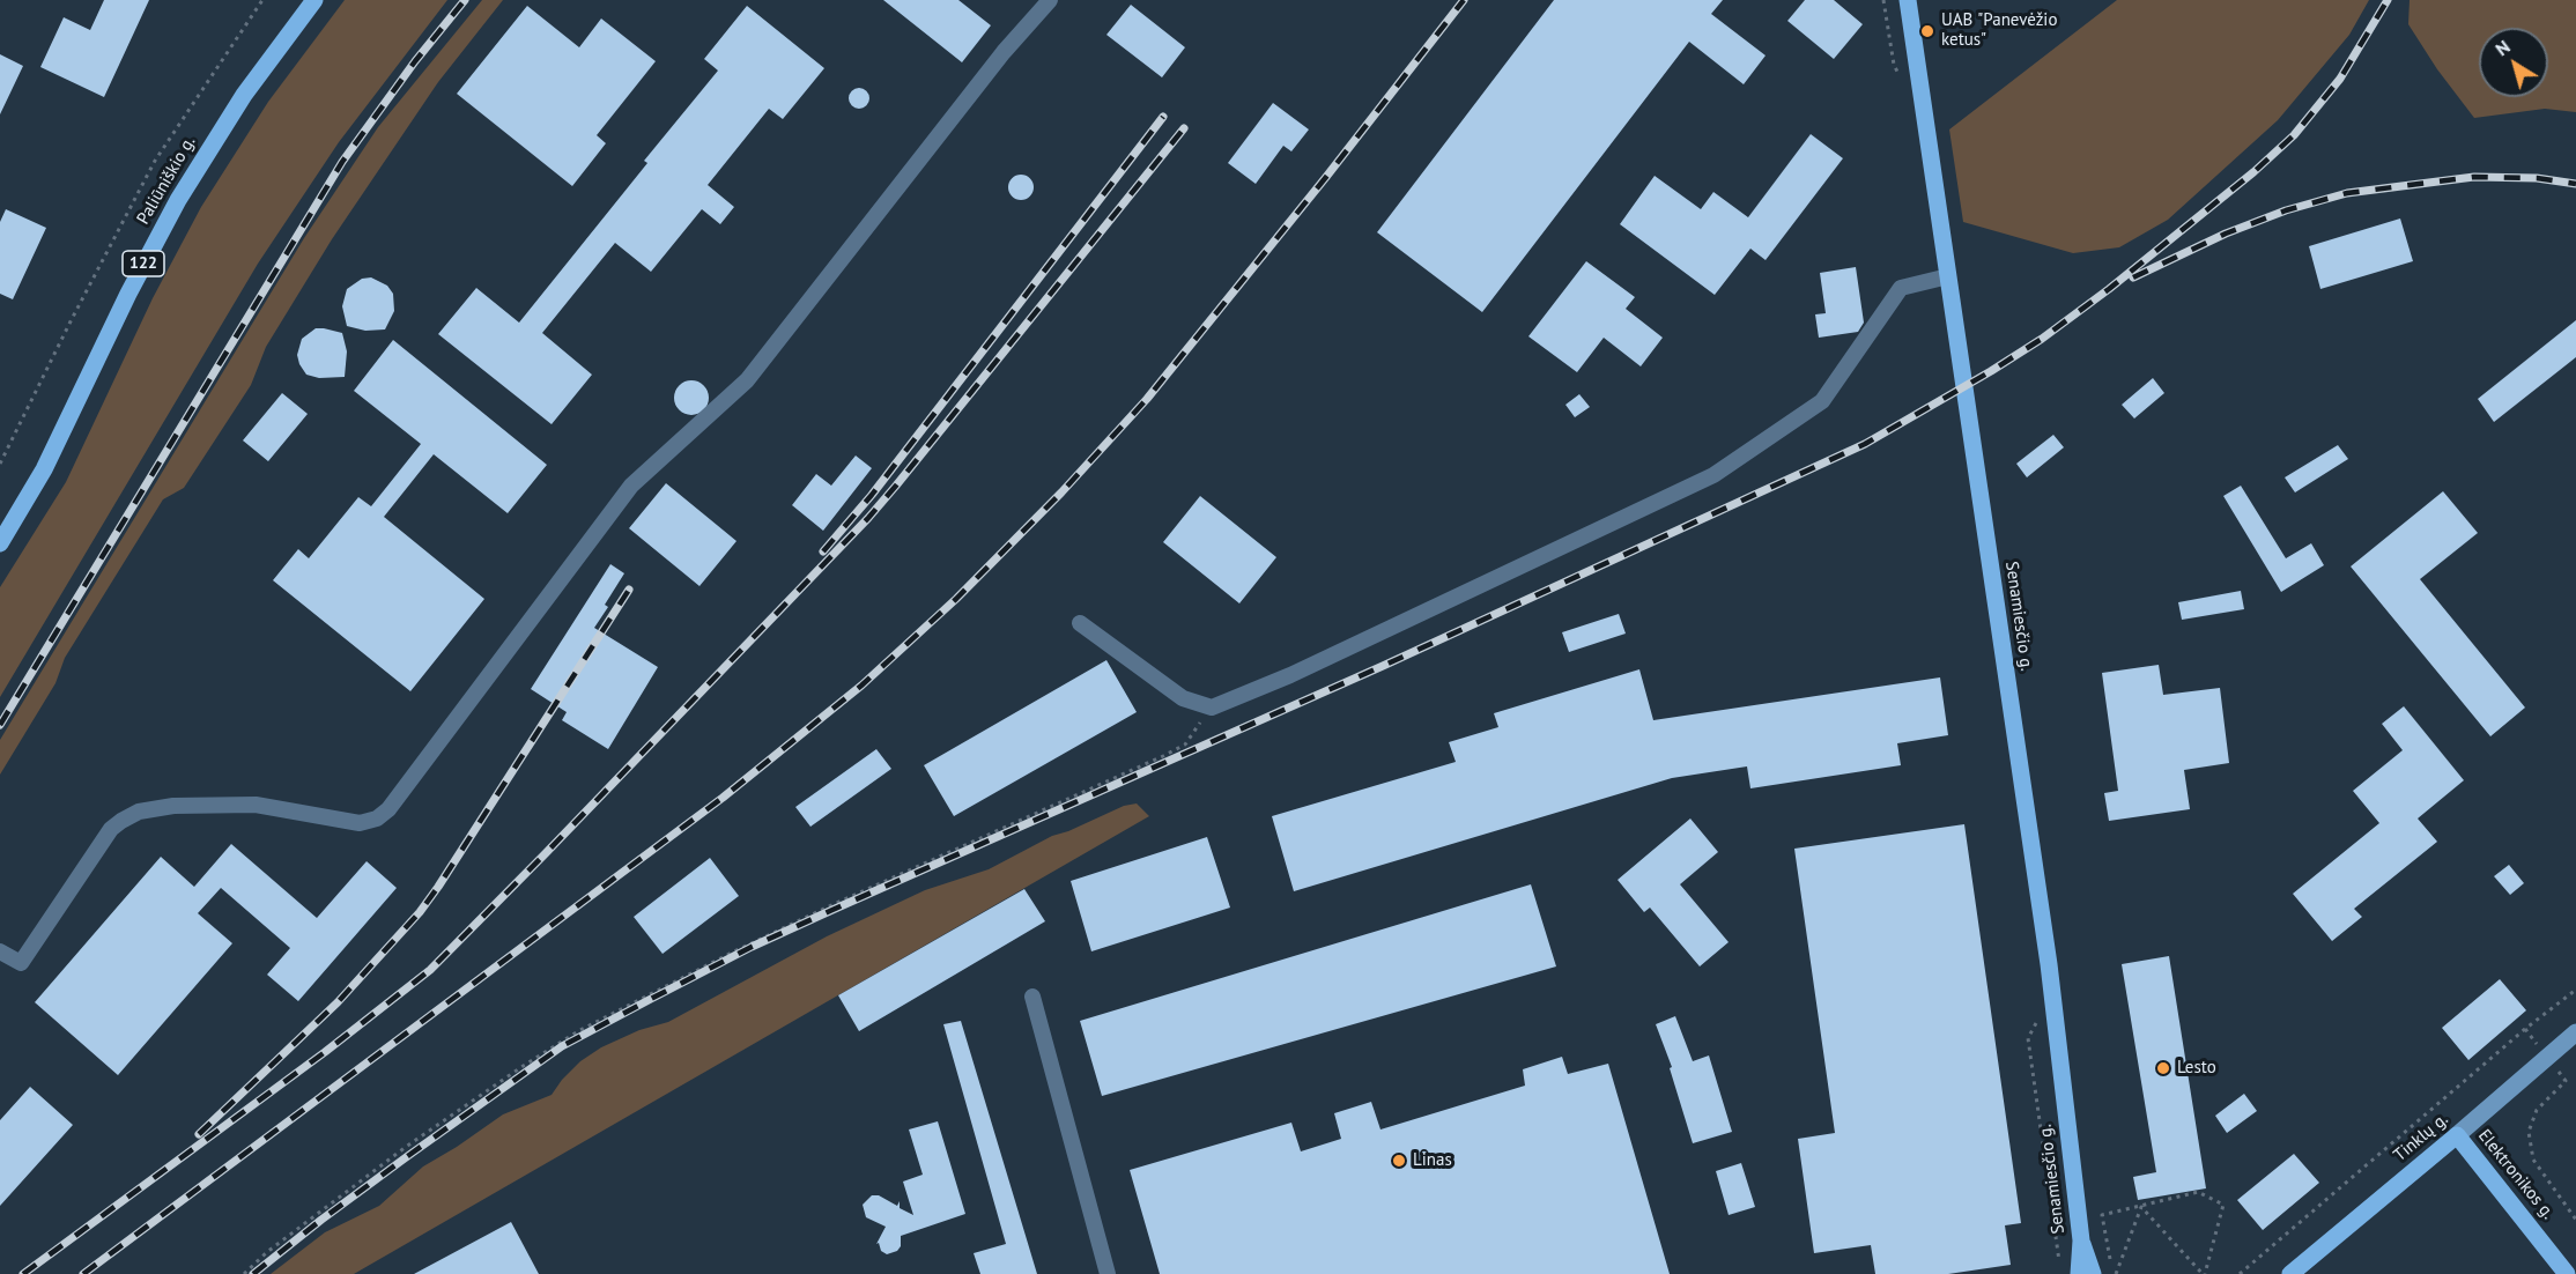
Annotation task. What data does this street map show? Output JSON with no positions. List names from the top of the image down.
{
  "streets": {
    "main road": [
      "Paliūniškio g.",
      "122",
      "Senamiesčio g.",
      "Tinklų g.",
      "Elektronikos g."
    ]
  },
  "crossings": [
    ["Tinklų g.", "Elektronikos g."]
  ],
  "places": ["UAB \"Panevėžio ketus\"", "Lesto", "Linas"],
  "north": "top left"
}
